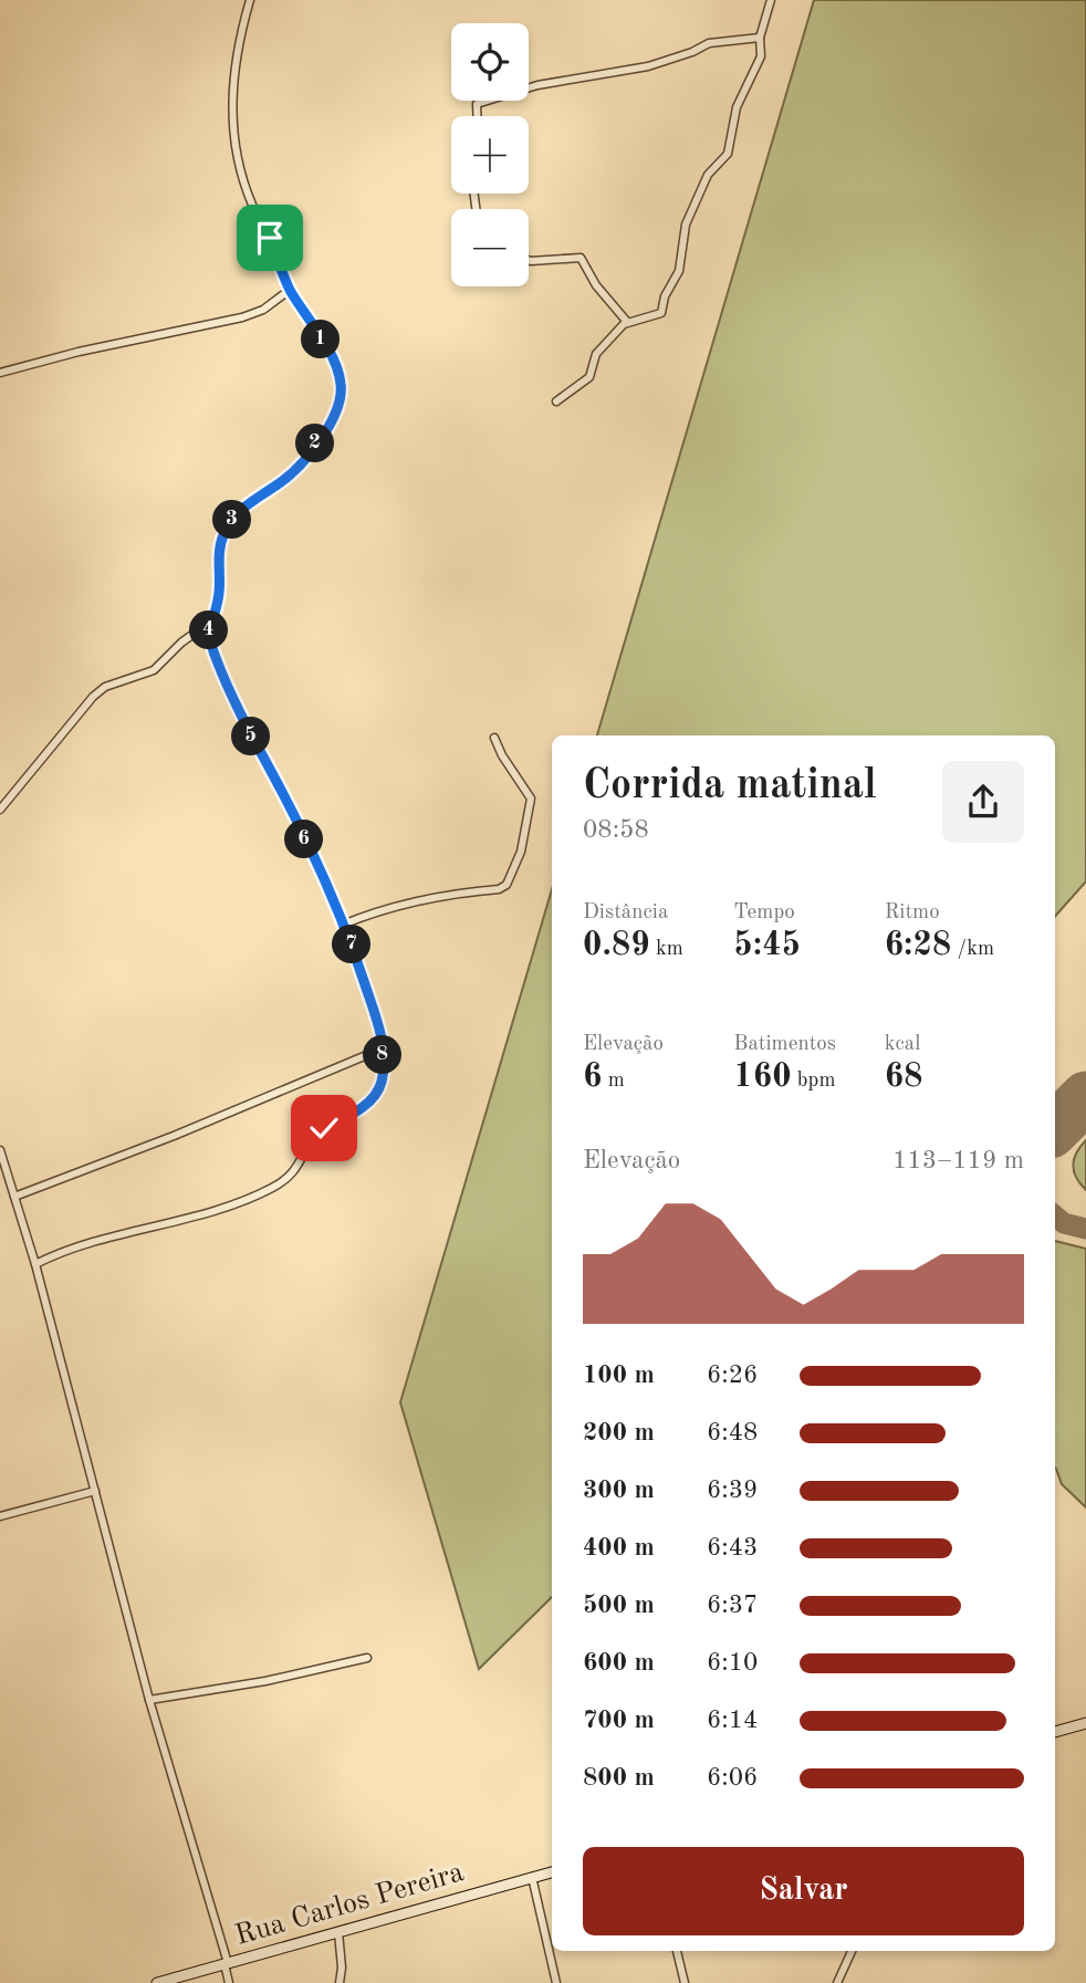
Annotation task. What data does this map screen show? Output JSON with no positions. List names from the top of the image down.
{
  "streets": {
    "main road": ["Rua Carlos Pereira"]
  },
  "page": {
    "map_buttons": ["+", "−"],
    "pins": [
      "1",
      "2",
      "3",
      "4",
      "5",
      "6",
      "7",
      "8"
    ],
    "heading": ["Corrida matinal", "08:58"],
    "stats": [
      ["Distância", "0.89 km"],
      ["Tempo", "5:45"],
      ["Ritmo", "6:28 /km"],
      ["Elevação", "6 m"],
      ["Batimentos", "160 bpm"],
      ["kcal", "68"]
    ],
    "chart": ["Elevação", "113–119 m"],
    "list": [
      {
        "name": "100 m",
        "note": "6:26"
      },
      {
        "name": "200 m",
        "note": "6:48"
      },
      {
        "name": "300 m",
        "note": "6:39"
      },
      {
        "name": "400 m",
        "note": "6:43"
      },
      {
        "name": "500 m",
        "note": "6:37"
      },
      {
        "name": "600 m",
        "note": "6:10"
      },
      {
        "name": "700 m",
        "note": "6:14"
      },
      {
        "name": "800 m",
        "note": "6:06"
      }
    ],
    "buttons": "Salvar"
  }
}
